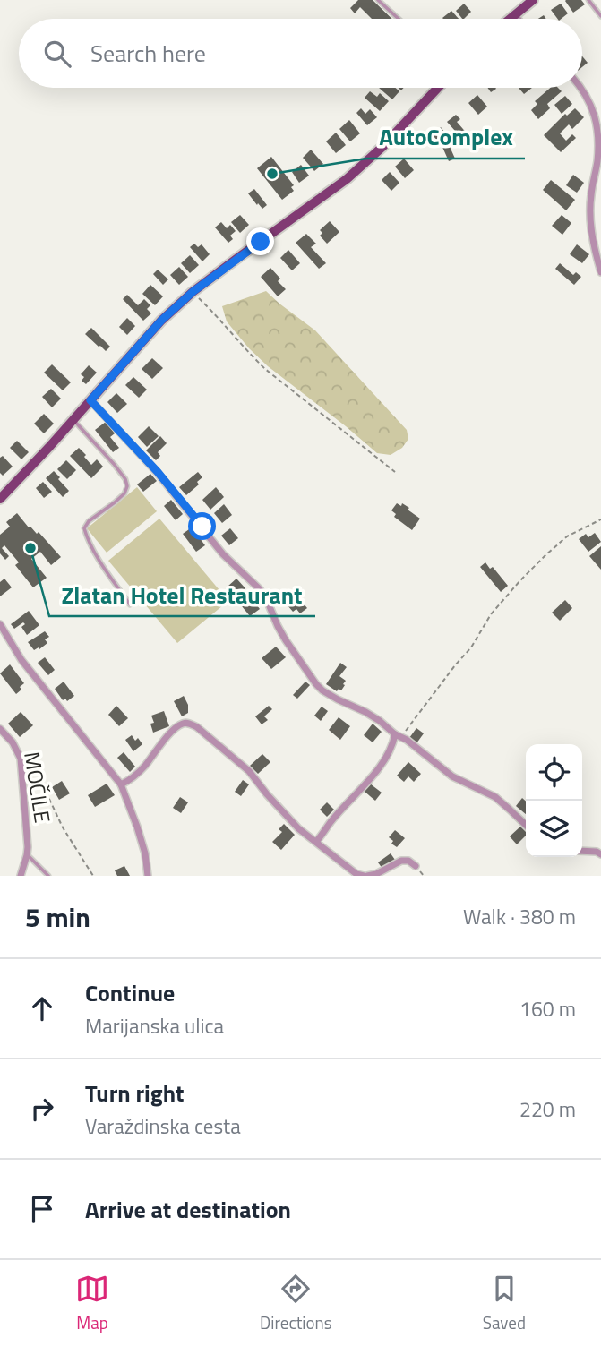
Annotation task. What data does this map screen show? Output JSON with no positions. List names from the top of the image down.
{
  "streets": {
    "street": ["MOČILE"]
  },
  "places": ["AutoComplex", "Zlatan Hotel Restaurant"],
  "page": {
    "search": "Search here",
    "heading": ["5 min", "Walk · 380 m"],
    "list": [
      ["Continue", "Marijanska ulica", "160 m"],
      ["Turn right", "Varaždinska cesta", "220 m"],
      "Arrive at destination"
    ],
    "nav": ["Map", "Directions", "Saved"]
  }
}
